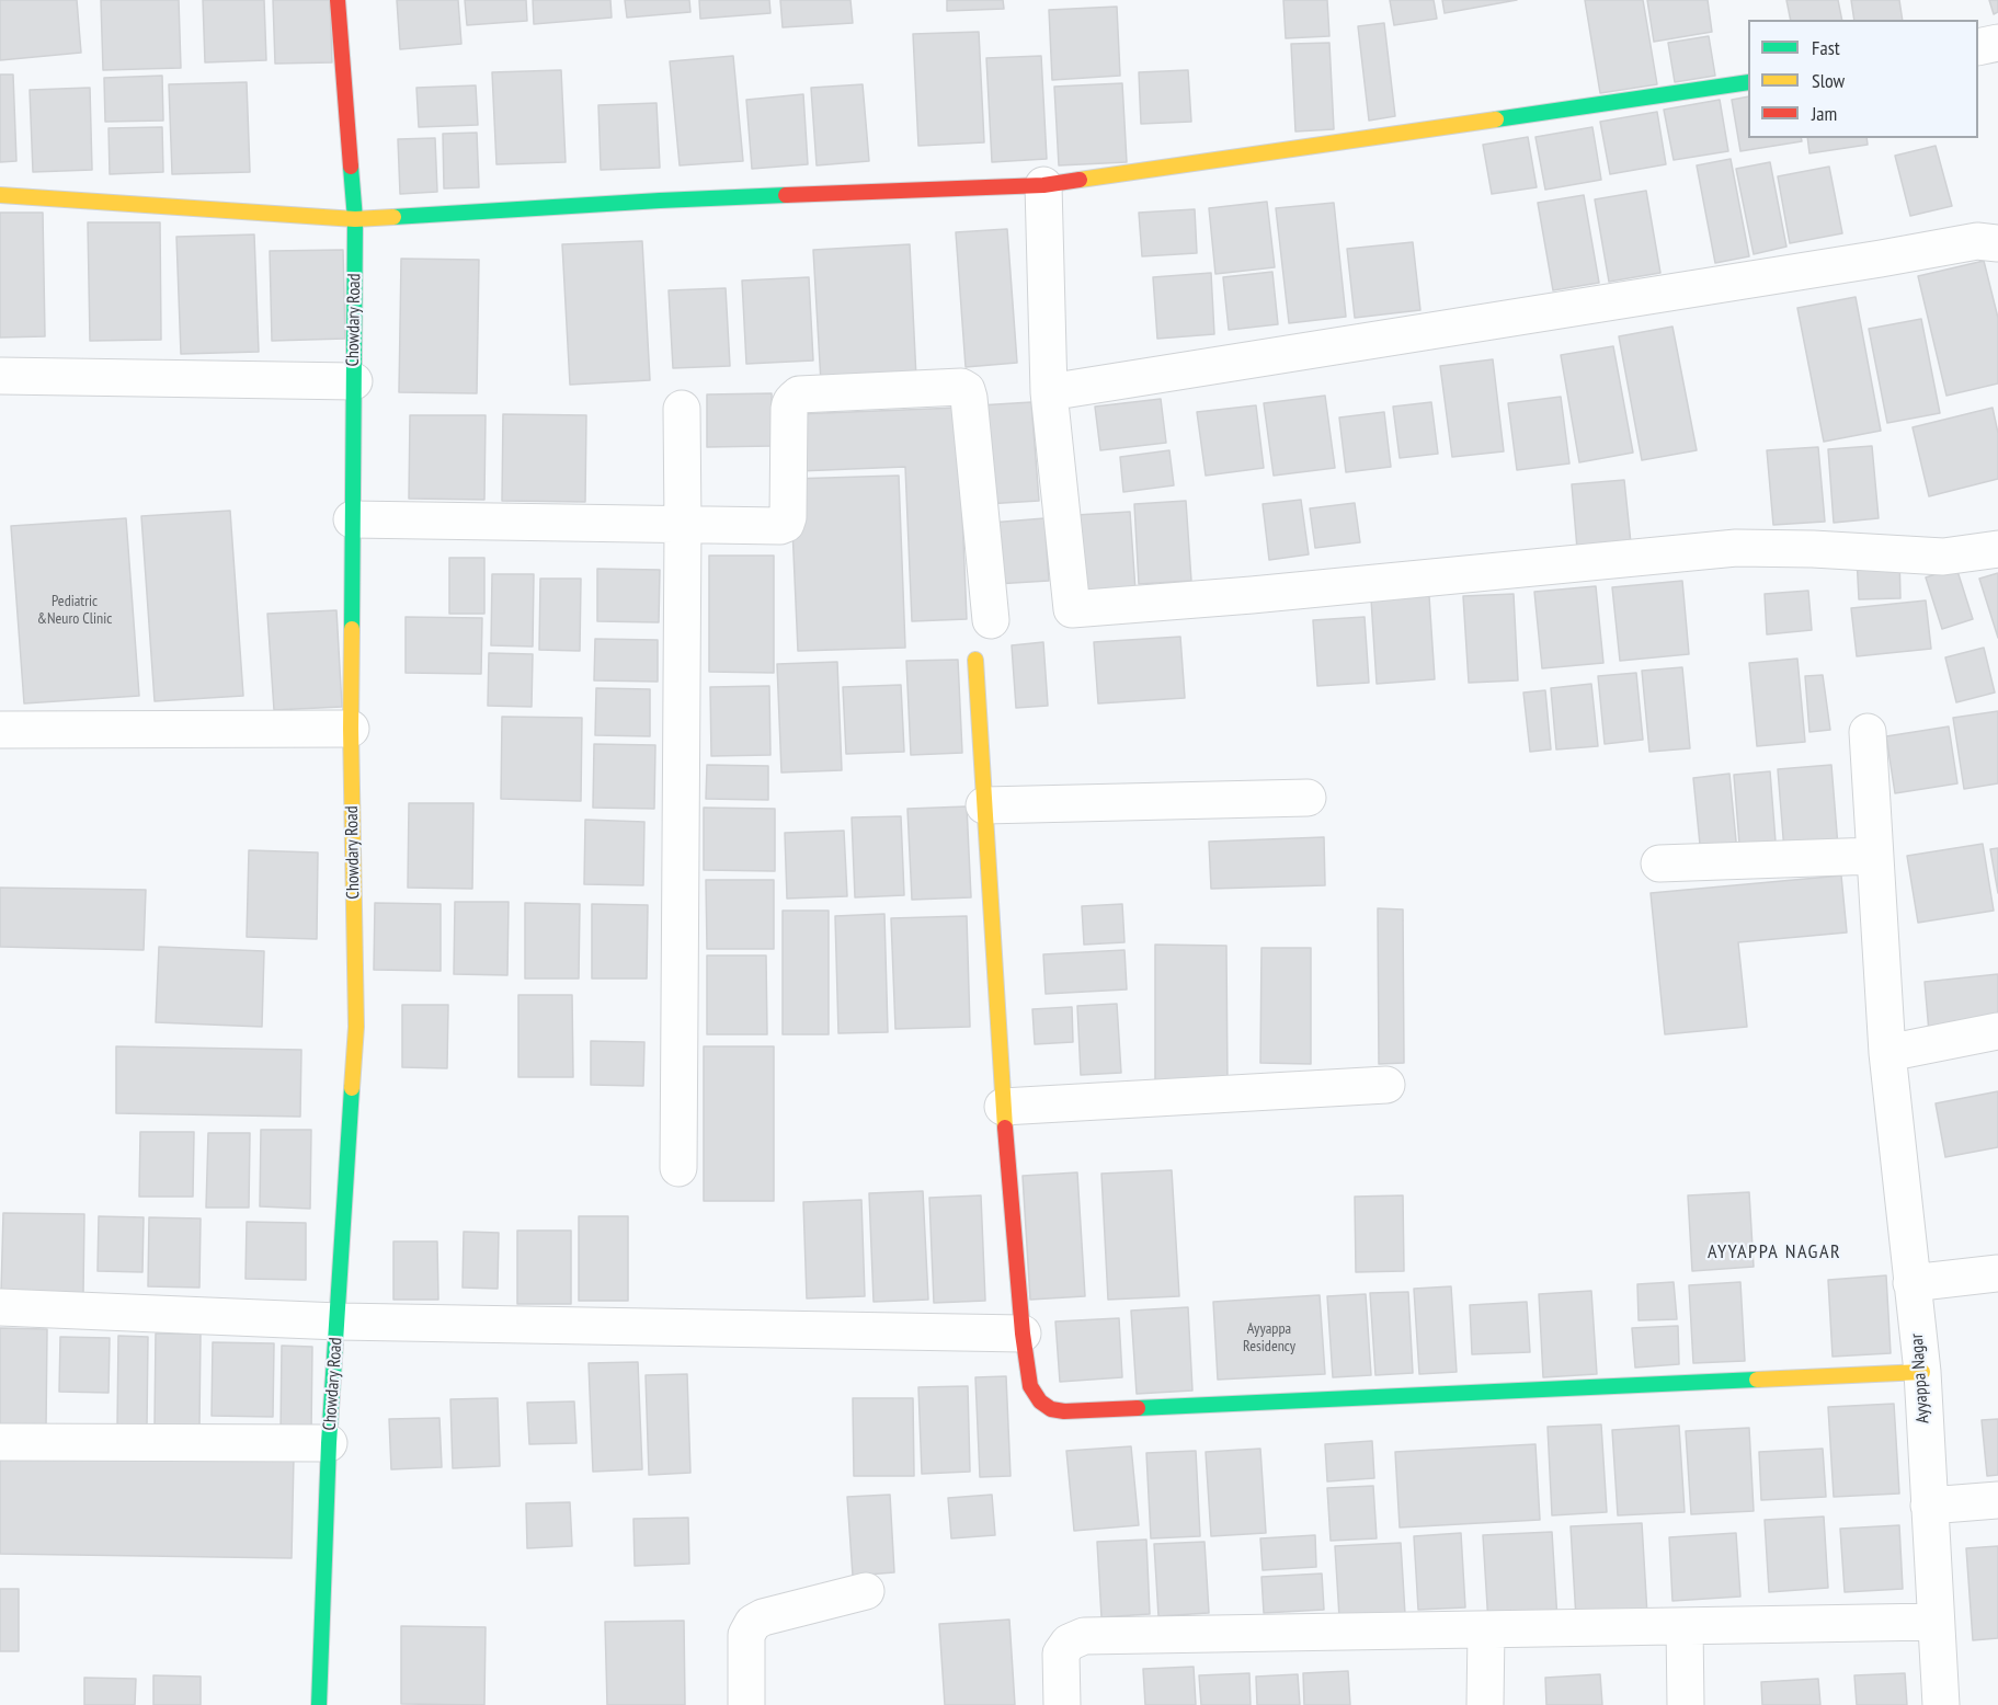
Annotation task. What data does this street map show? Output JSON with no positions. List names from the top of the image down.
{
  "streets": {
    "street": ["Chowdary Road", "Ayyappa Nagar"]
  },
  "districts": ["AYYAPPA NAGAR"],
  "house_numbers": ["Pediatric &Neuro Clinic", "Ayyappa Residency"],
  "legend": ["Fast", "Slow", "Jam"]
}
